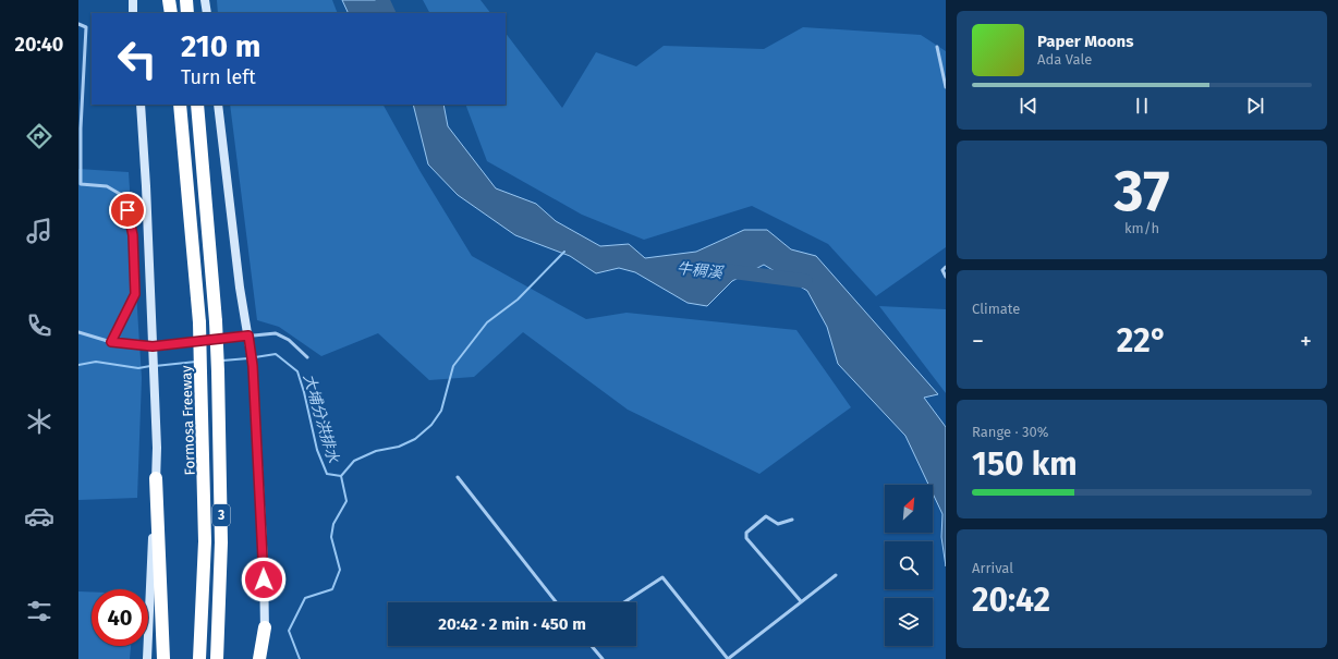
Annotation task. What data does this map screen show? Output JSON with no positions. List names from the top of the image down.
{
  "streets": {
    "highway": ["Formosa Freeway", "3"]
  },
  "water": ["牛稠溪", "大埔分洪排水"],
  "north": "top right",
  "page": {
    "tabs": "20:40",
    "turn": ["210 m", "Turn left"],
    "song": ["Paper Moons", "Ada Vale"],
    "tile": [
      ["37", "km/h"],
      "Climate",
      ["Range · 30%", "150 km"],
      ["Arrival", "20:42"]
    ],
    "heat": ["−", "22°", "+"],
    "limit": "40",
    "trip": "20:42 · 2 min · 450 m"
  }
}
